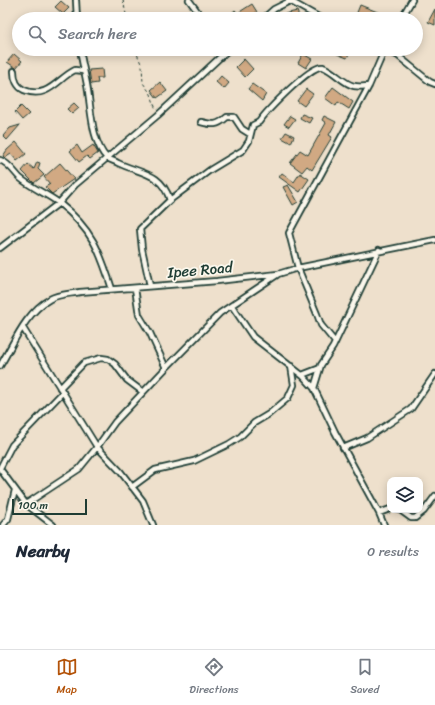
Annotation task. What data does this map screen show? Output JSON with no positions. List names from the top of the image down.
{
  "streets": {
    "street": ["Ipee Road"]
  },
  "scale_bar": "100 m",
  "page": {
    "search": "Search here",
    "scale": "100 m",
    "heading": ["Nearby", "0 results"],
    "nav": ["Map", "Directions", "Saved"]
  }
}
